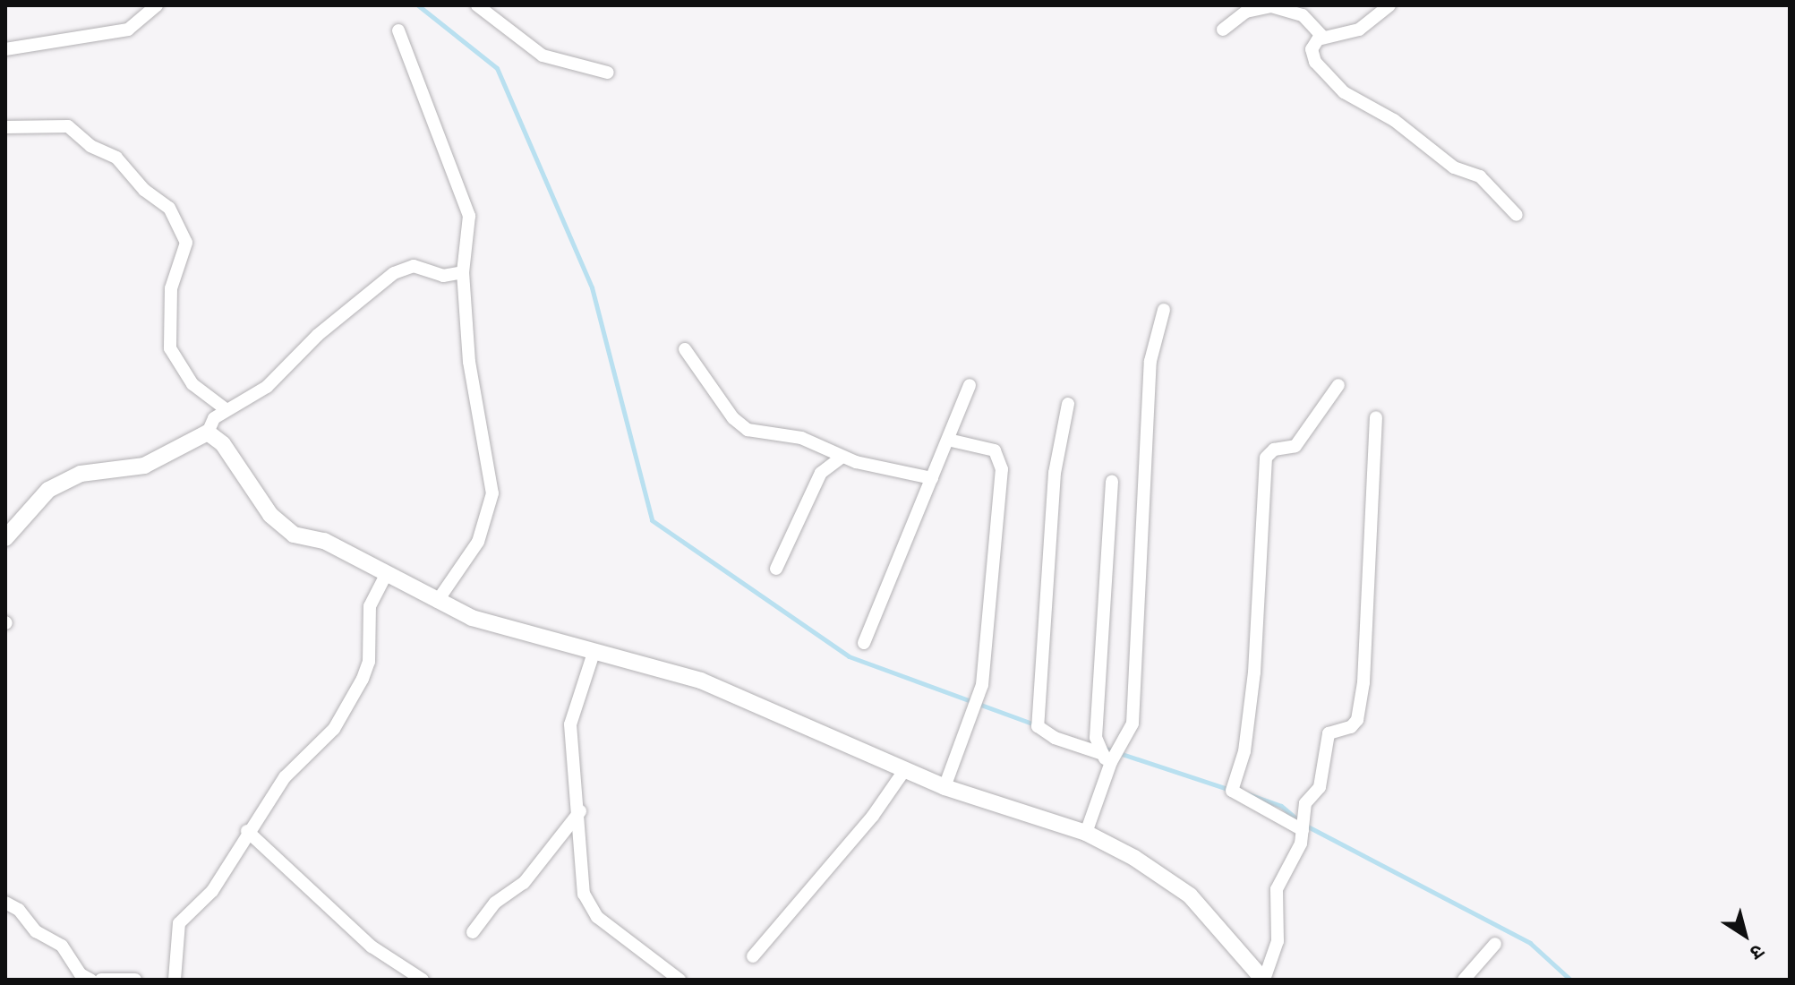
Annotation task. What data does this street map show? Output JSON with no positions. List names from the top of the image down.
{
  "north": "bottom right"
}
